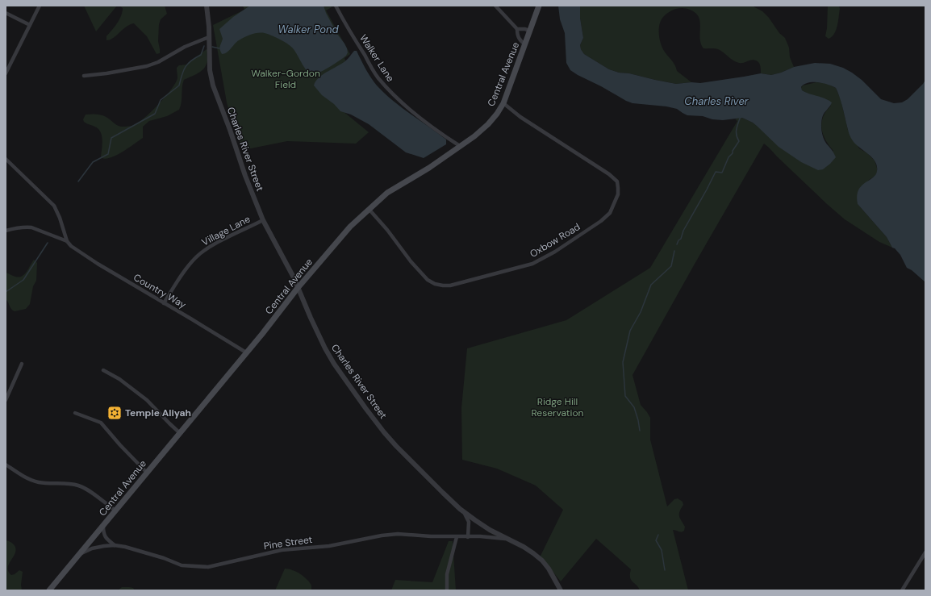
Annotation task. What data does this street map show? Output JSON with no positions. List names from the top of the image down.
{
  "streets": {
    "main road": ["Central Avenue"],
    "street": [
      "Walker Lane",
      "Charles River Street",
      "Village Lane",
      "Oxbow Road",
      "Country Way",
      "Pine Street"
    ]
  },
  "crossings": [
    ["Walker Lane", "Central Avenue"],
    ["Central Avenue", "Charles River Street"],
    ["Central Avenue", "Oxbow Road"],
    ["Central Avenue", "Country Way"],
    ["Central Avenue", "Pine Street"],
    ["Charles River Street", "Village Lane"],
    ["Charles River Street", "Pine Street"],
    ["Village Lane", "Country Way"]
  ],
  "water": ["Walker Pond", "Charles River"],
  "parks": ["Walker-Gordon Field", "Ridge Hill Reservation"],
  "places": {
    "synagogue": ["Temple Aliyah"]
  }
}
